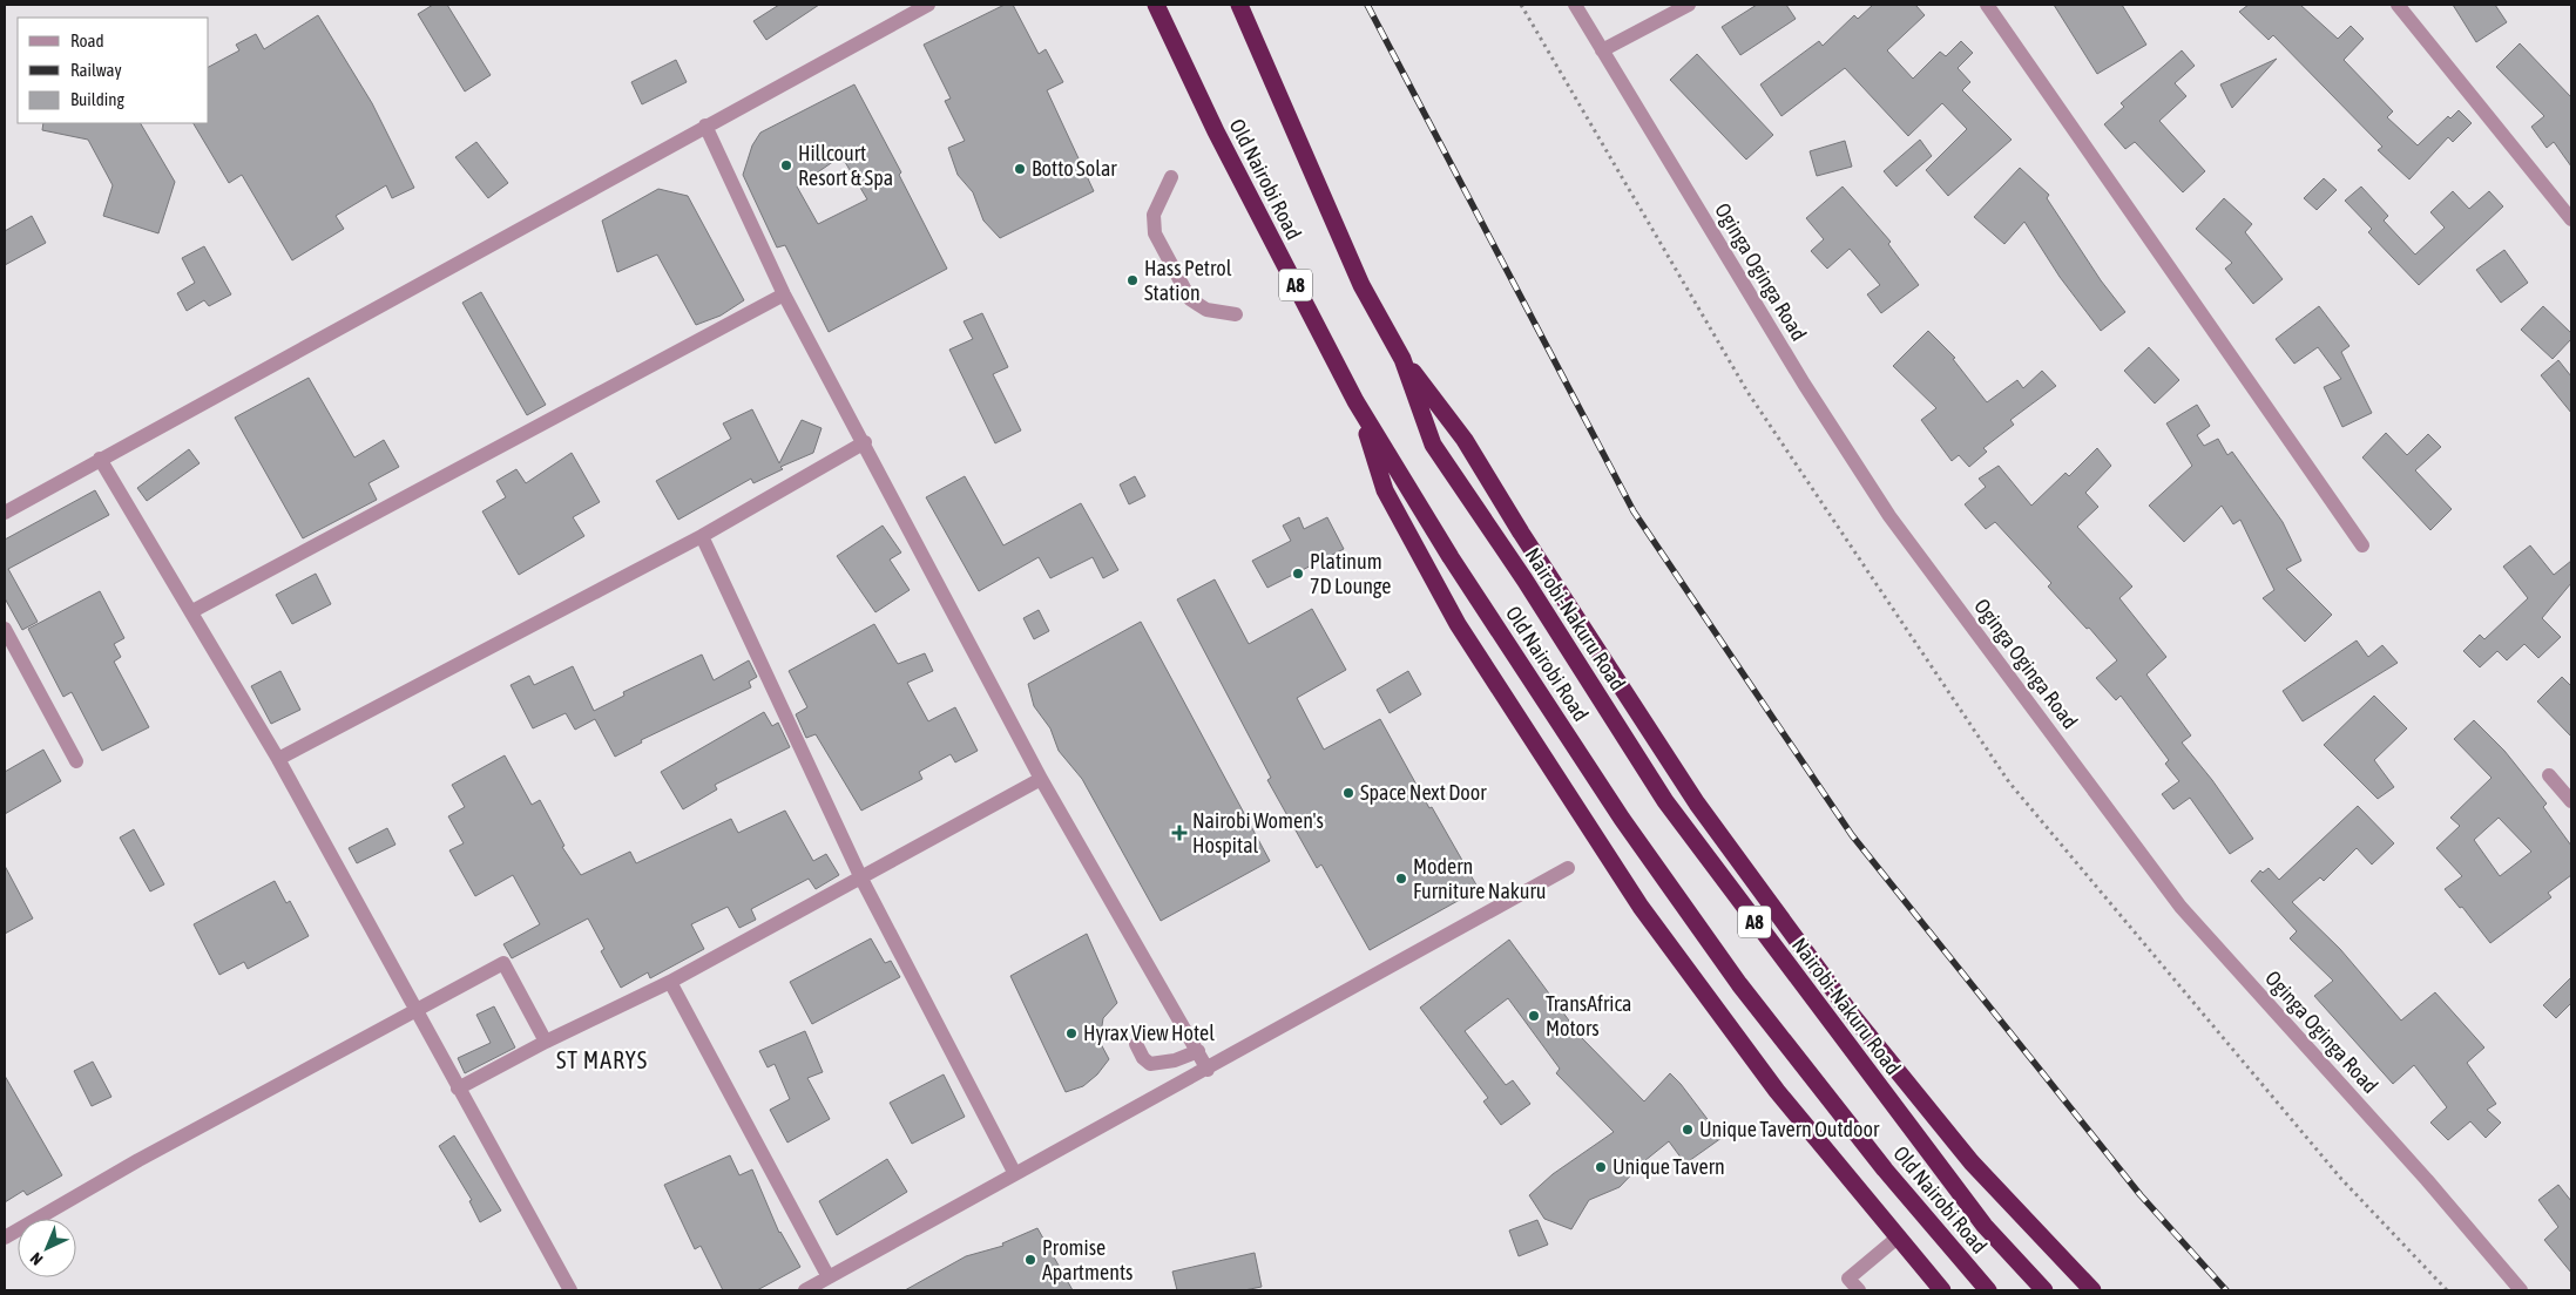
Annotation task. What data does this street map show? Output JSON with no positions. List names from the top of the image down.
{
  "streets": {
    "highway": ["Old Nairobi Road", "A8", "Nairobi-Nakuru Road"],
    "street": ["Oginga Oginga Road"]
  },
  "crossings": [
    ["Old Nairobi Road", "Nairobi-Nakuru Road"]
  ],
  "districts": ["ST MARYS"],
  "places": {
    "other": [
      "Hillcourt Resort & Spa",
      "Botto Solar",
      "Hass Petrol Station",
      "Platinum 7D Lounge",
      "Space Next Door",
      "Modern Furniture Nakuru",
      "TransAfrica Motors",
      "Hyrax View Hotel",
      "Unique Tavern Outdoor",
      "Unique Tavern",
      "Promise Apartments"
    ],
    "health": ["Nairobi Women's Hospital"]
  },
  "legend": ["Road", "Railway", "Building"],
  "north": "bottom left"
}
